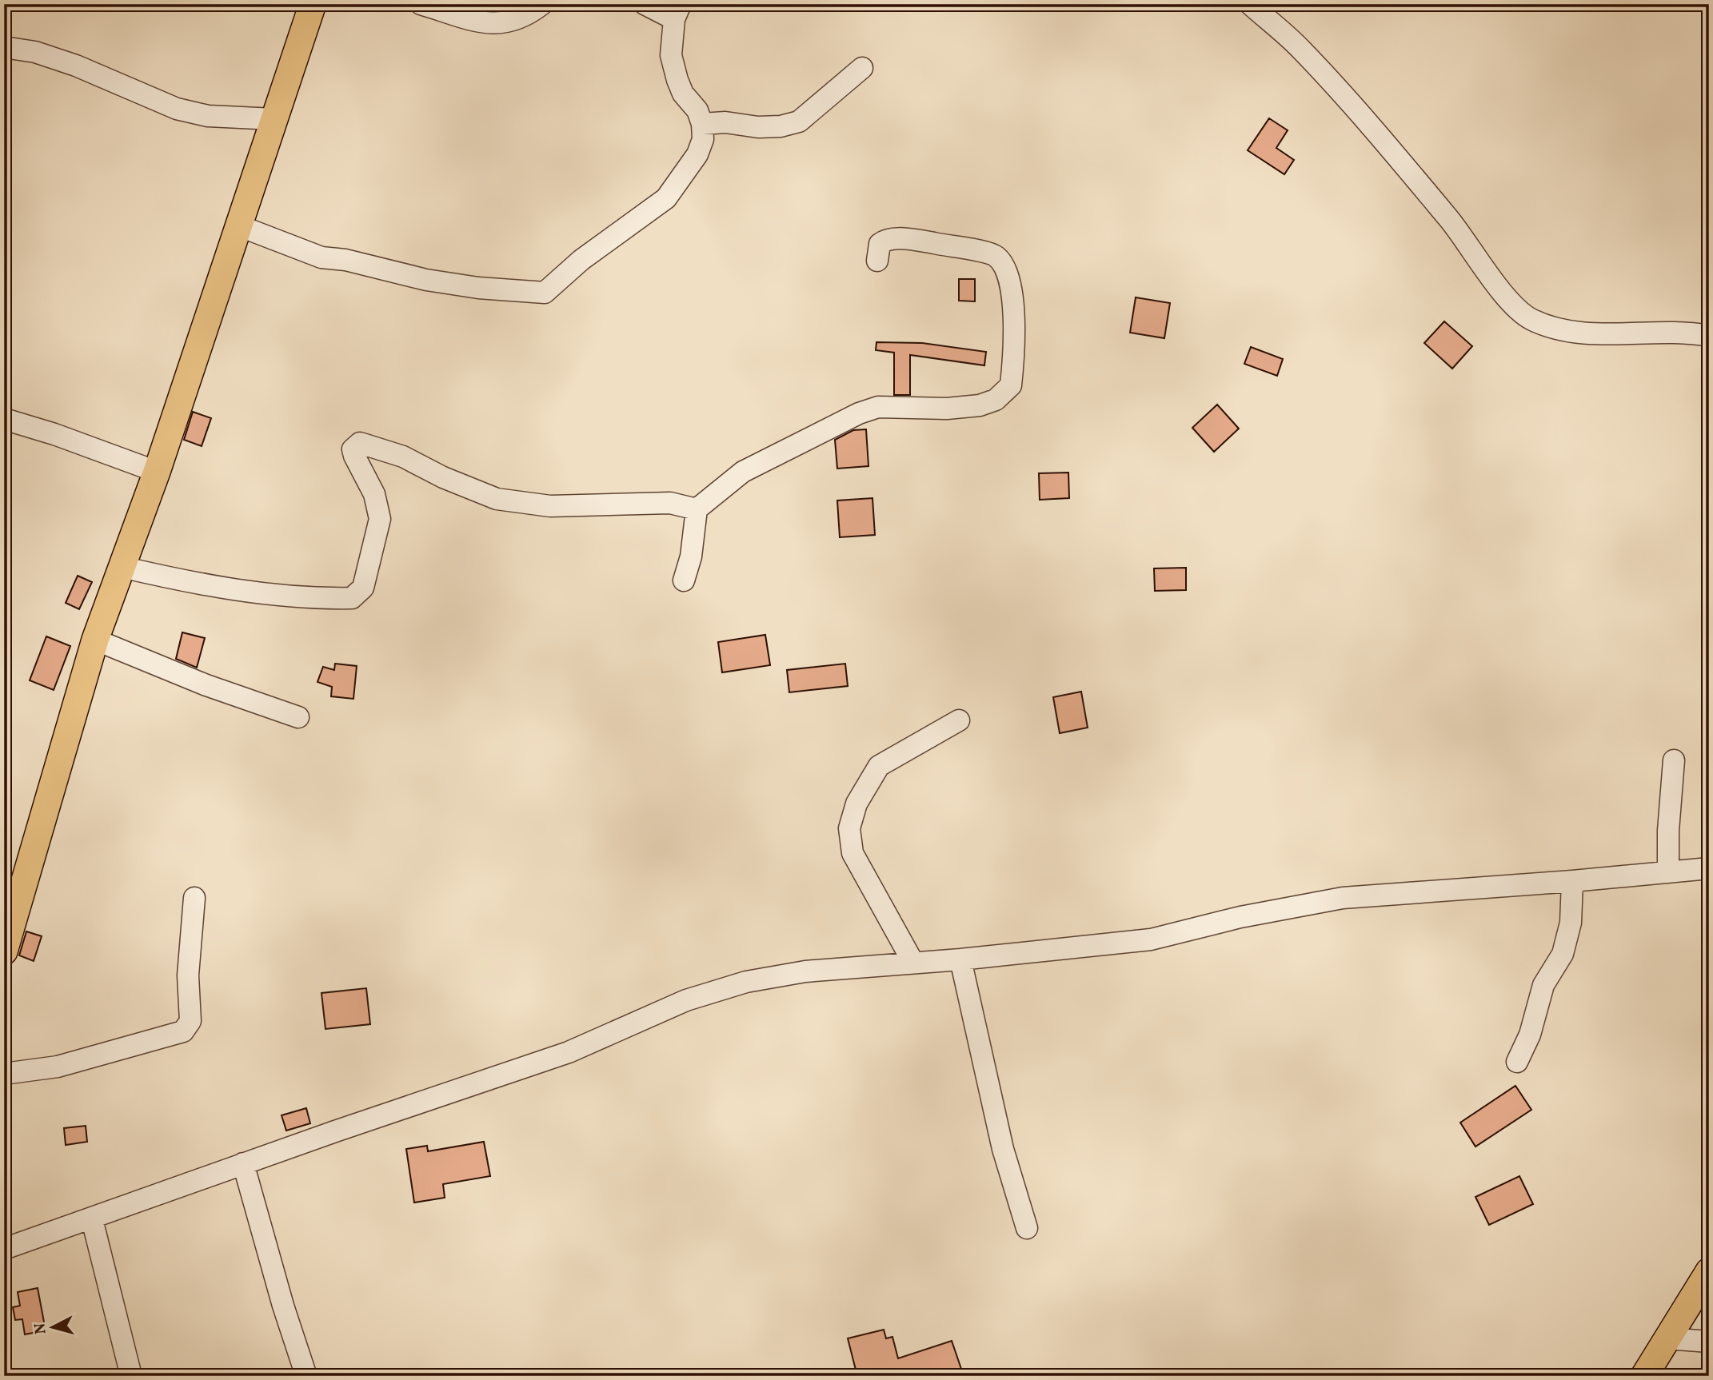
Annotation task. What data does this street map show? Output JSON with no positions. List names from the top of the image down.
{
  "north": "left"
}
